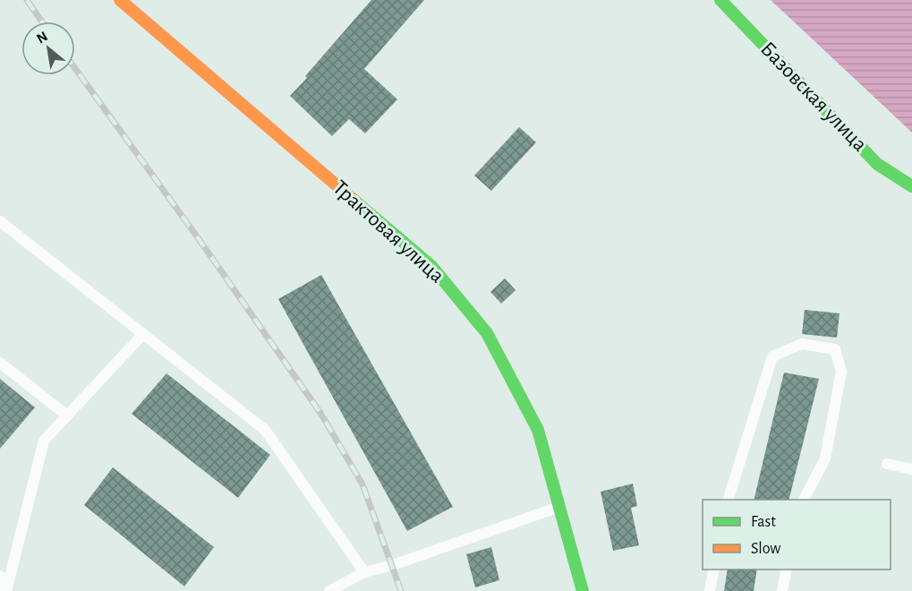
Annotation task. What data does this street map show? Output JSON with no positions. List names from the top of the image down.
{
  "streets": {
    "main road": ["Базовская улица", "Трактовая улица"]
  },
  "legend": ["Fast", "Slow"],
  "north": "top left"
}
